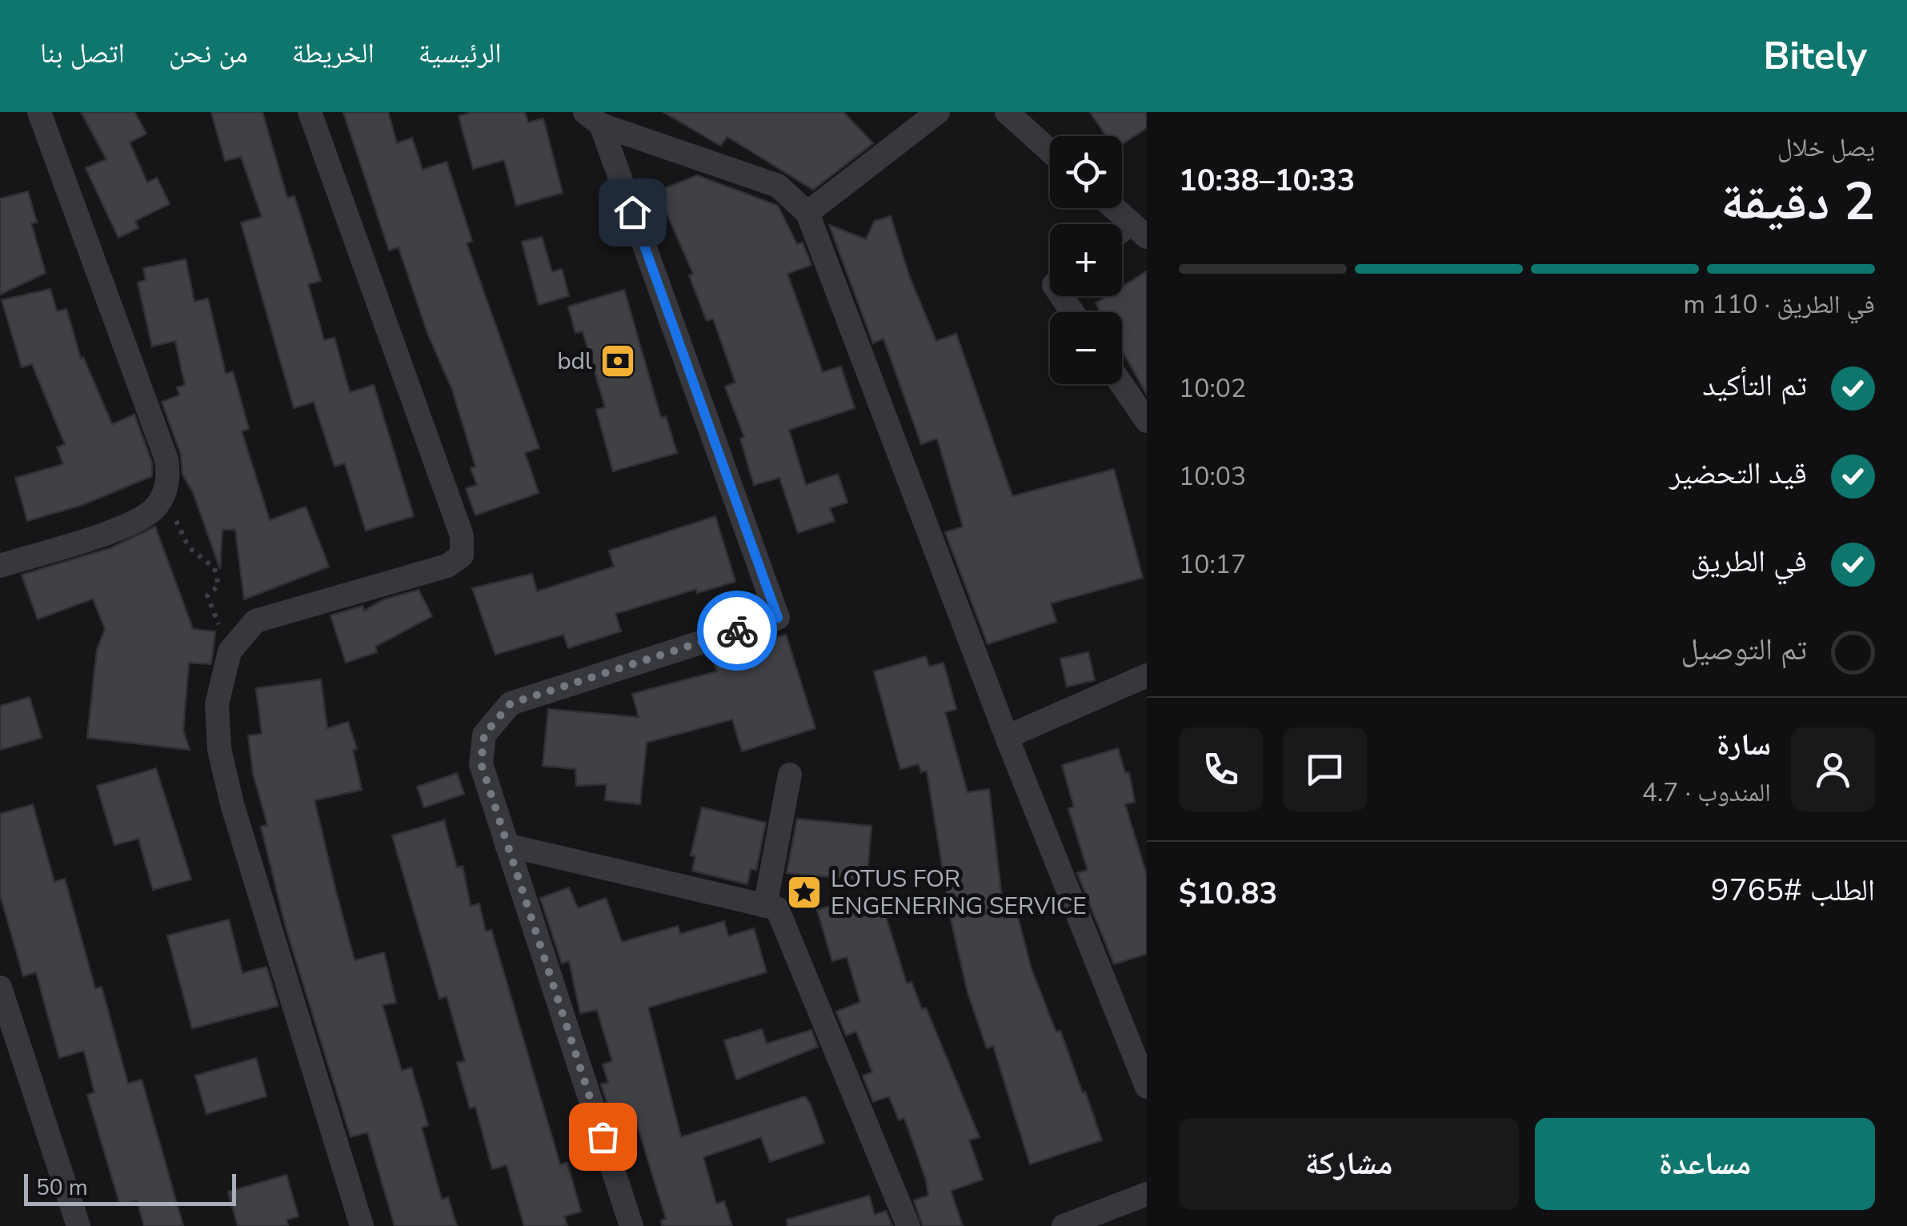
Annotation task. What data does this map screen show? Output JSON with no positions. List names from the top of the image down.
{
  "places": {
    "bank": ["bdl"],
    "place": ["LOTUS FOR ENGENERING SERVICE"]
  },
  "scale_bar": "50 m",
  "page": {
    "header": "Bitely",
    "nav": [
      "الرئيسية",
      "الخريطة",
      "من نحن",
      "اتصل بنا"
    ],
    "heading": ["2 دقيقة", "يصل خلال", "10:33–10:38"],
    "panel": [
      "سارة",
      "المندوب · 4.7",
      "الطلب #9765",
      "$10.83"
    ],
    "map_buttons": ["+", "−"],
    "bar": "في الطريق · 110 m",
    "list": [
      ["تم التأكيد", "10:02"],
      ["قيد التحضير", "10:03"],
      ["في الطريق", "10:17"],
      "تم التوصيل"
    ],
    "buttons": ["مساعدة", "مشاركة"],
    "scale": "50 m"
  }
}
